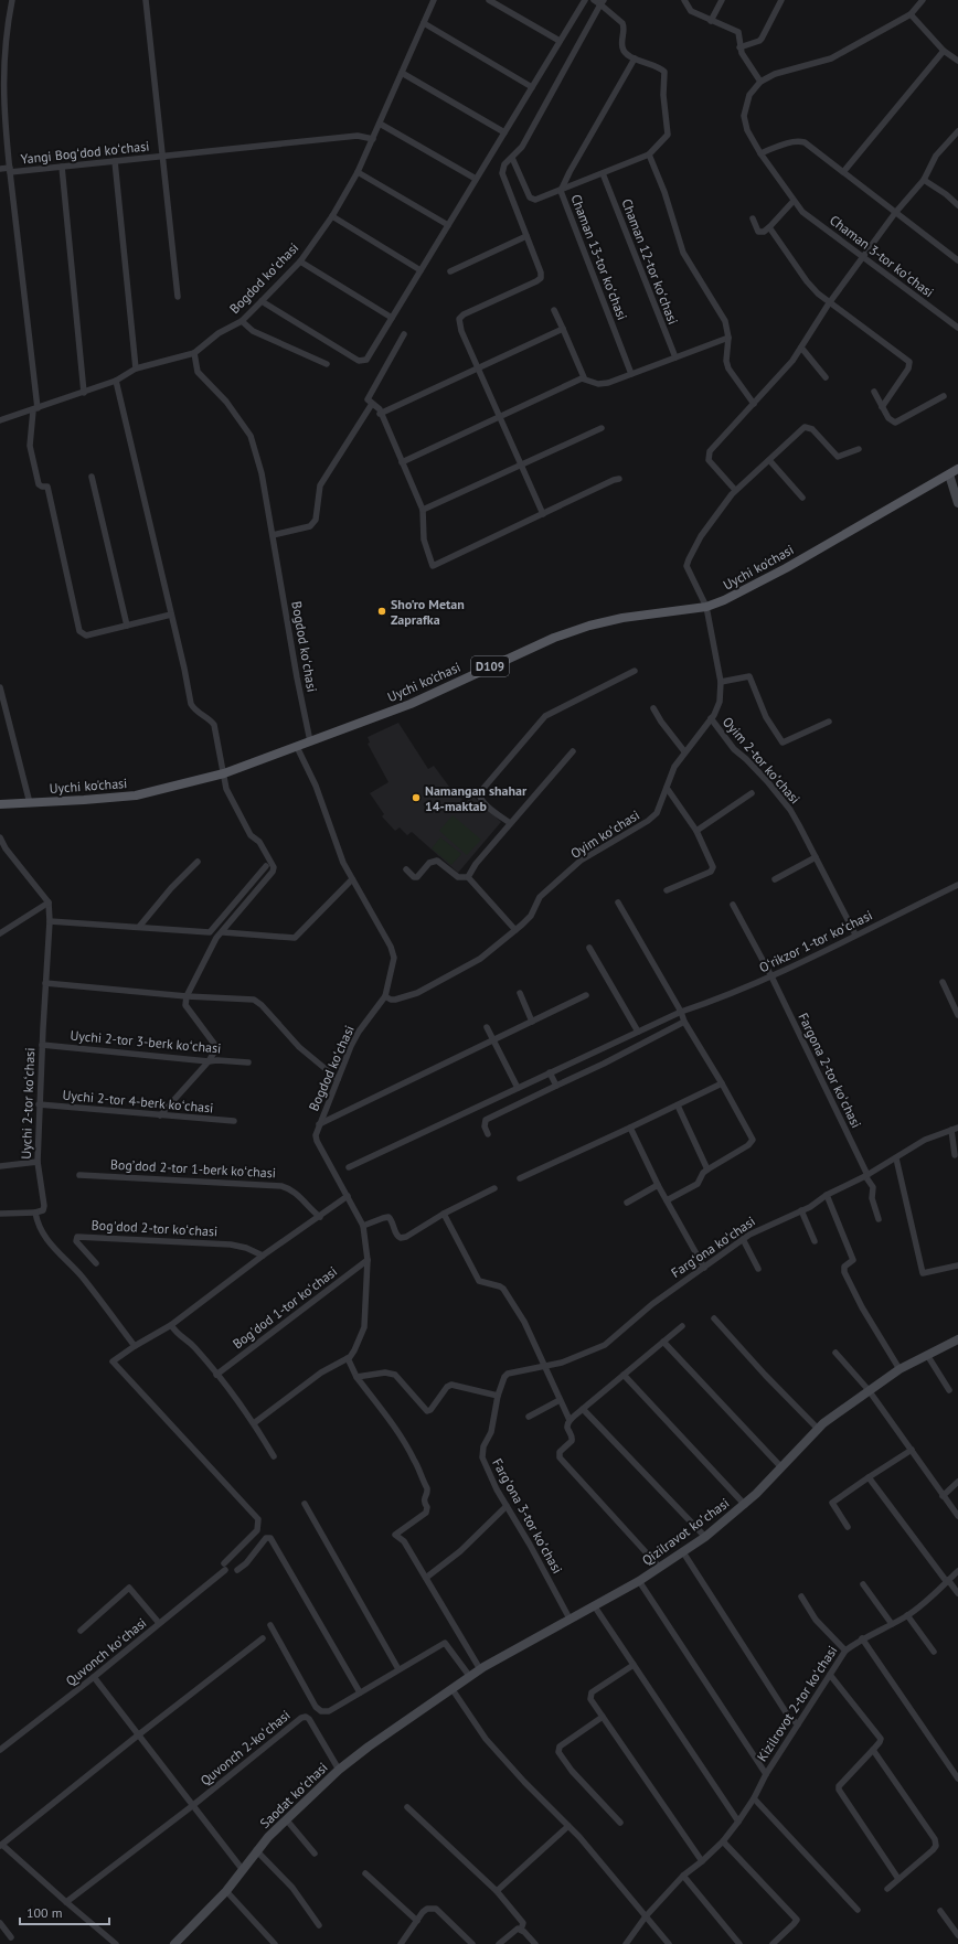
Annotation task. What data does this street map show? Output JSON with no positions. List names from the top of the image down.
{
  "streets": {
    "main road": ["Uychi ko'chasi", "D109"],
    "street": [
      "Yangi Bogʻdod koʻchasi",
      "Chaman 3-tor koʻchasi",
      "Chaman 13-tor koʻchasi",
      "Chaman 12-tor koʻchasi",
      "Bogdod koʻchasi",
      "Oyim 2-tor koʻchasi",
      "Oyim koʻchasi",
      "Oʻrikzor 1-tor koʻchasi",
      "Uychi 2-tor 3-berk koʻchasi",
      "Fargona 2-tor koʻchasi",
      "Uychi 2-tor 4-berk koʻchasi",
      "Uychi 2-tor koʻchasi",
      "Bogʼdod 2-tor 1-berk koʻchasi",
      "Bog'dod 2-tor koʻchasi",
      "Fargʻona koʻchasi",
      "Bog'dod 1-tor koʻchasi",
      "Fargʻona 3-tor koʻchasi",
      "Qizilravot koʻchasi",
      "Quvonch koʻchasi",
      "Kizilrovot 2-tor koʻchasi",
      "Quvonch 2-koʻchasi",
      "Saodat koʻchasi"
    ]
  },
  "crossings": [
    ["Yangi Bogʻdod koʻchasi", "Bogdod koʻchasi"],
    ["Bogdod koʻchasi", "Uychi ko'chasi"],
    ["Bogdod koʻchasi", "Oyim koʻchasi"],
    ["Bogdod koʻchasi", "Bog'dod 1-tor koʻchasi"],
    ["Uychi ko'chasi", "Oyim koʻchasi"],
    ["Oyim 2-tor koʻchasi", "Oyim koʻchasi"],
    ["Oyim 2-tor koʻchasi", "Oʻrikzor 1-tor koʻchasi"],
    ["Oʻrikzor 1-tor koʻchasi", "Fargona 2-tor koʻchasi"],
    ["Uychi 2-tor 3-berk koʻchasi", "Uychi 2-tor koʻchasi"],
    ["Fargona 2-tor koʻchasi", "Fargʻona koʻchasi"],
    ["Uychi 2-tor 4-berk koʻchasi", "Uychi 2-tor koʻchasi"],
    ["Fargʻona koʻchasi", "Fargʻona 3-tor koʻchasi"],
    ["Fargʻona 3-tor koʻchasi", "Qizilravot koʻchasi"],
    ["Qizilravot koʻchasi", "Saodat koʻchasi"],
    ["Quvonch 2-koʻchasi", "Saodat koʻchasi"]
  ],
  "places": ["Sho'ro Metan Zaprafka", "Namangan shahar 14-maktab"],
  "scale_bar": "100 m"
}
